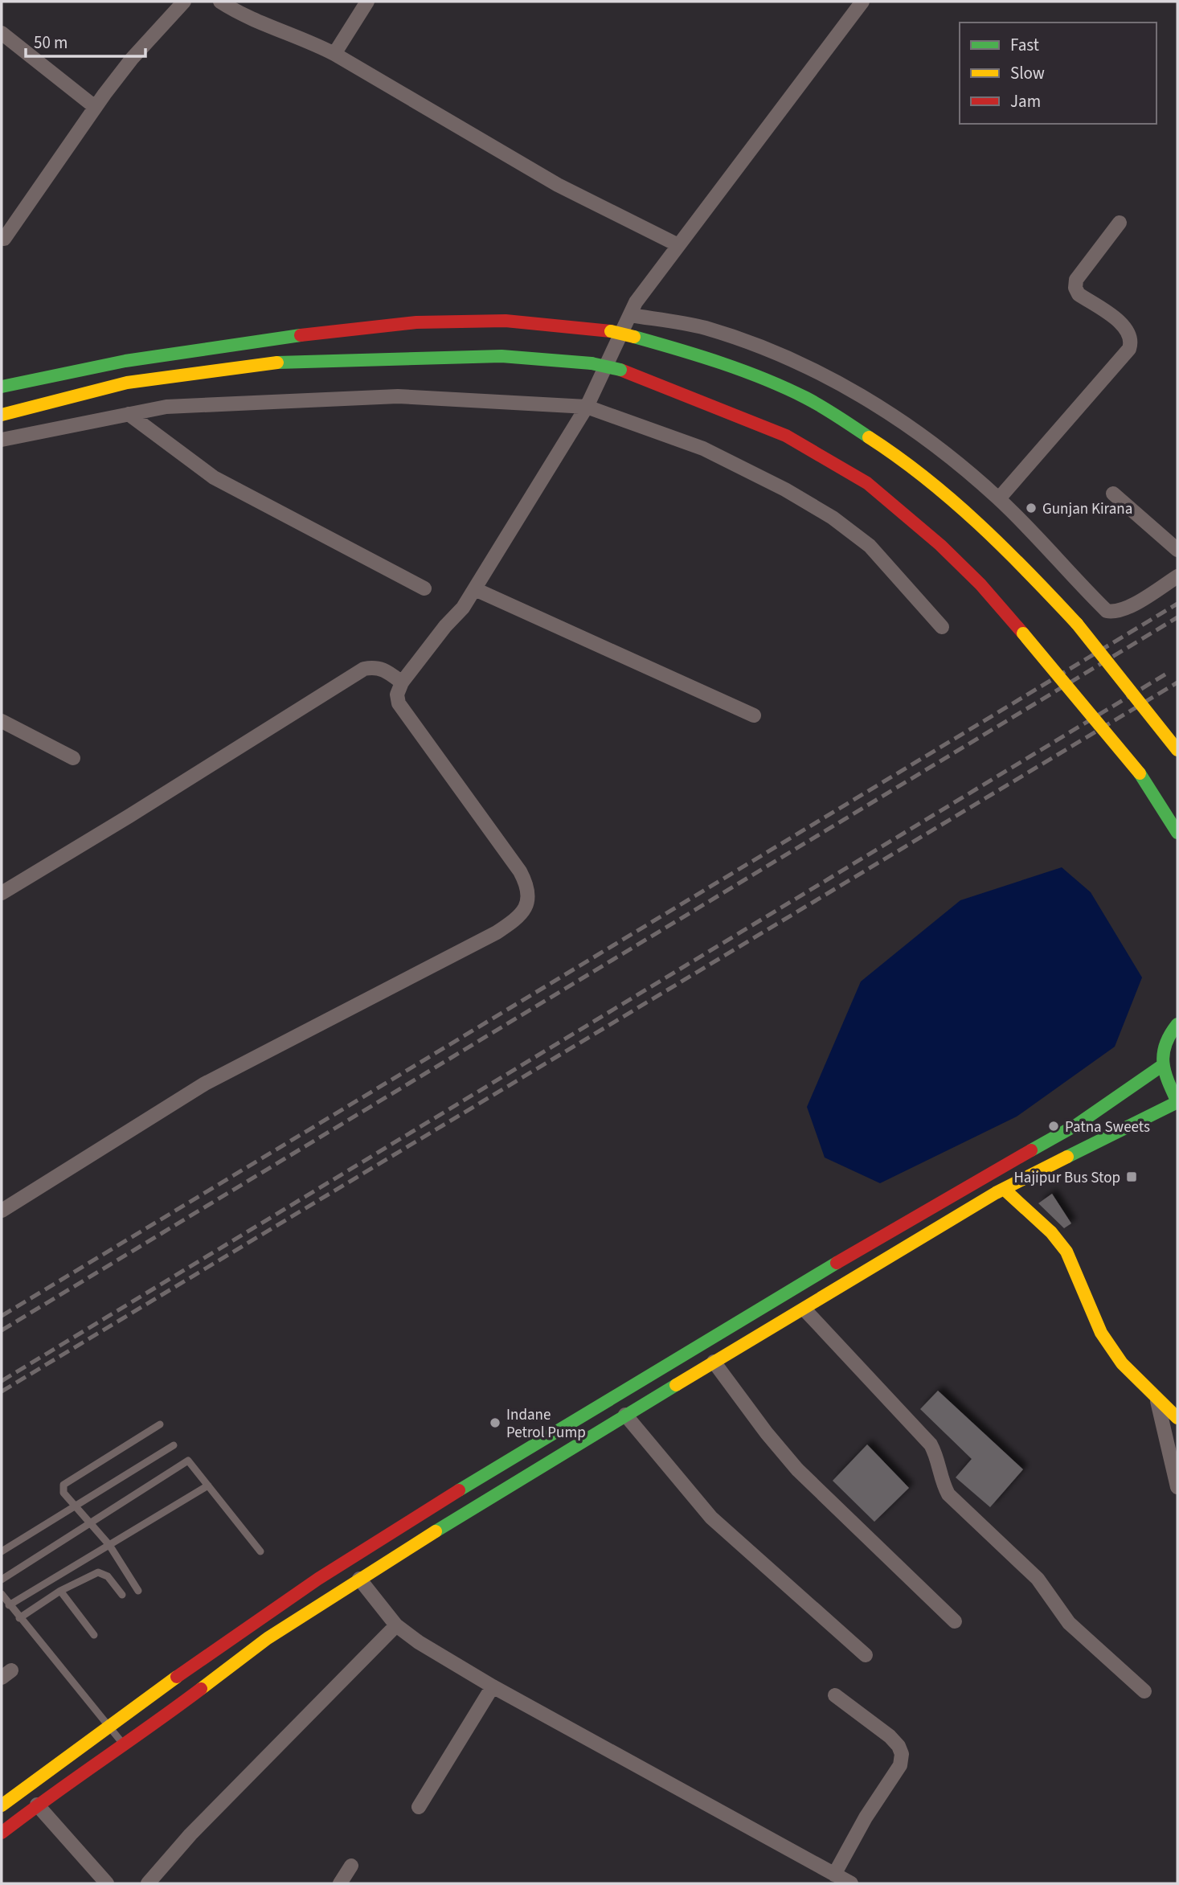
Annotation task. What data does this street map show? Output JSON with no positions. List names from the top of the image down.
{
  "places": {
    "other": ["Gunjan Kirana", "Patna Sweets", "Indane Petrol Pump"],
    "transit": ["Hajipur Bus Stop"]
  },
  "legend": ["Fast", "Slow", "Jam"],
  "scale_bar": "50 m"
}
